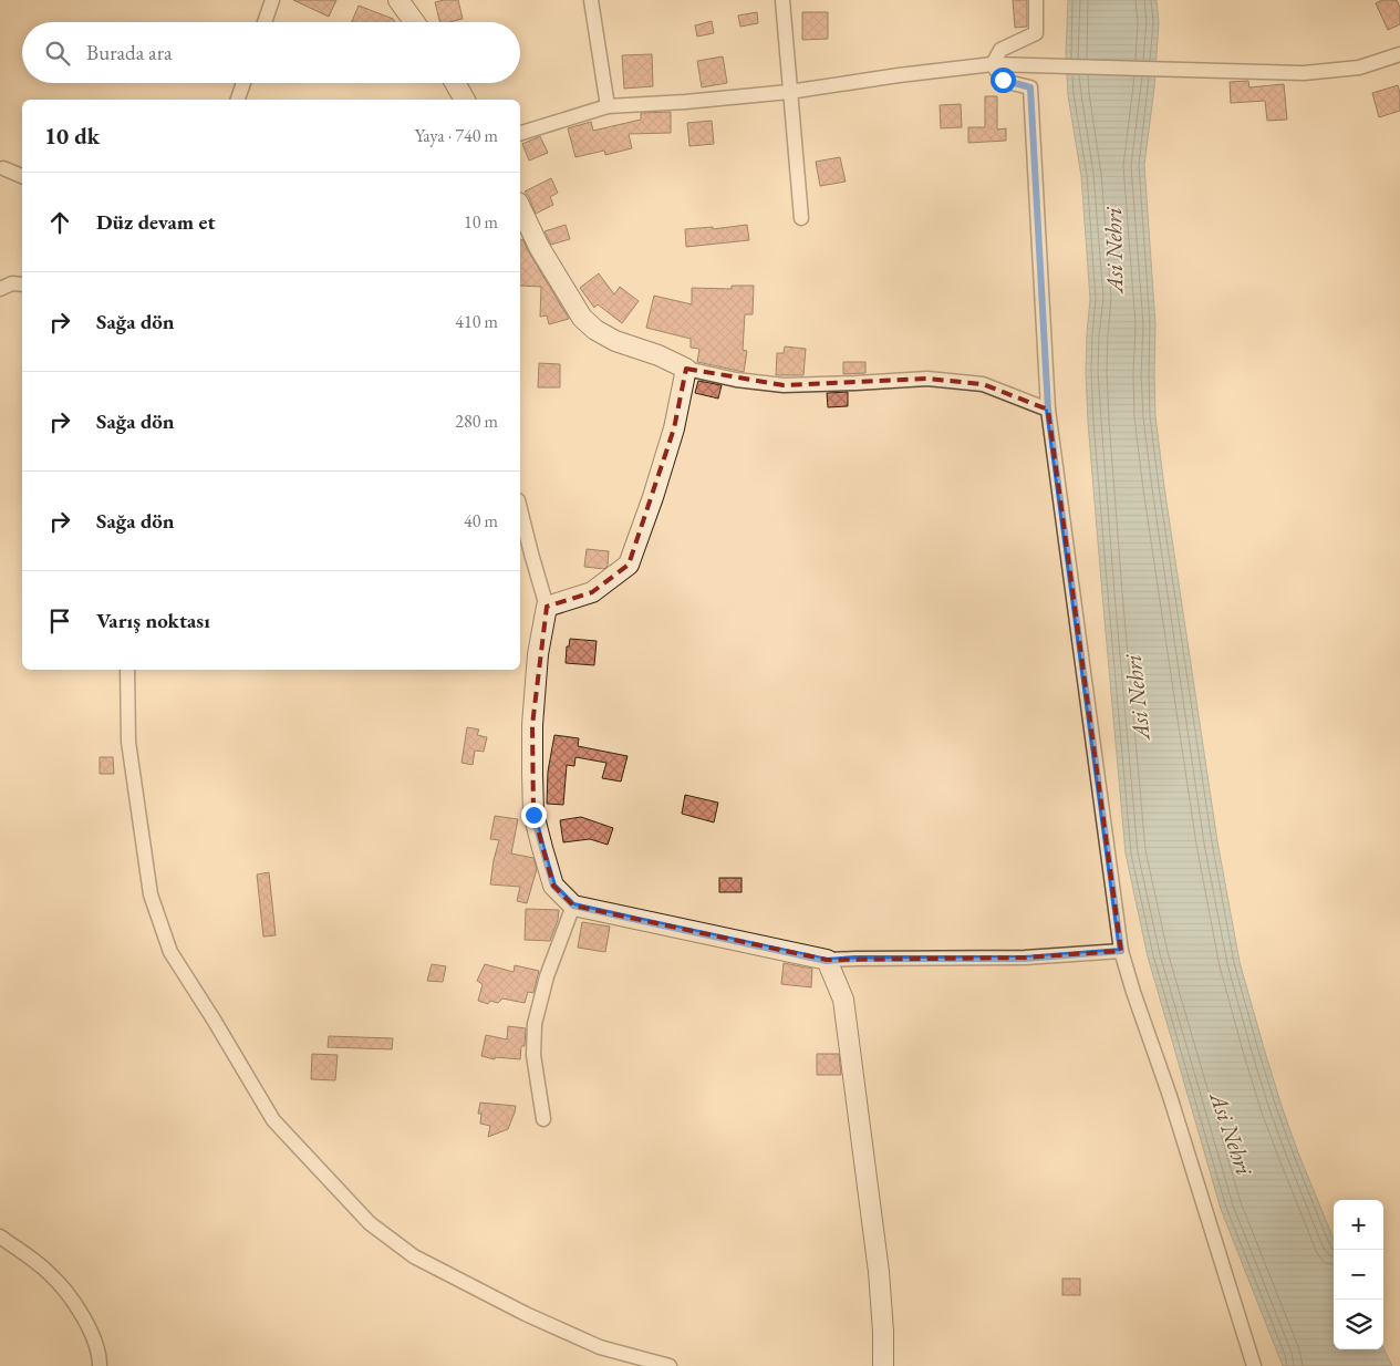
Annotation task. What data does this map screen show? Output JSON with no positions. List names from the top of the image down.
{
  "water": ["Asi Nehri"],
  "page": {
    "search": "Burada ara",
    "heading": ["10 dk", "Yaya · 740 m"],
    "list": [
      ["Düz devam et", "10 m"],
      ["Sağa dön", "410 m"],
      ["Sağa dön", "280 m"],
      ["Sağa dön", "40 m"],
      "Varış noktası"
    ],
    "map_buttons": ["+", "−"]
  }
}
